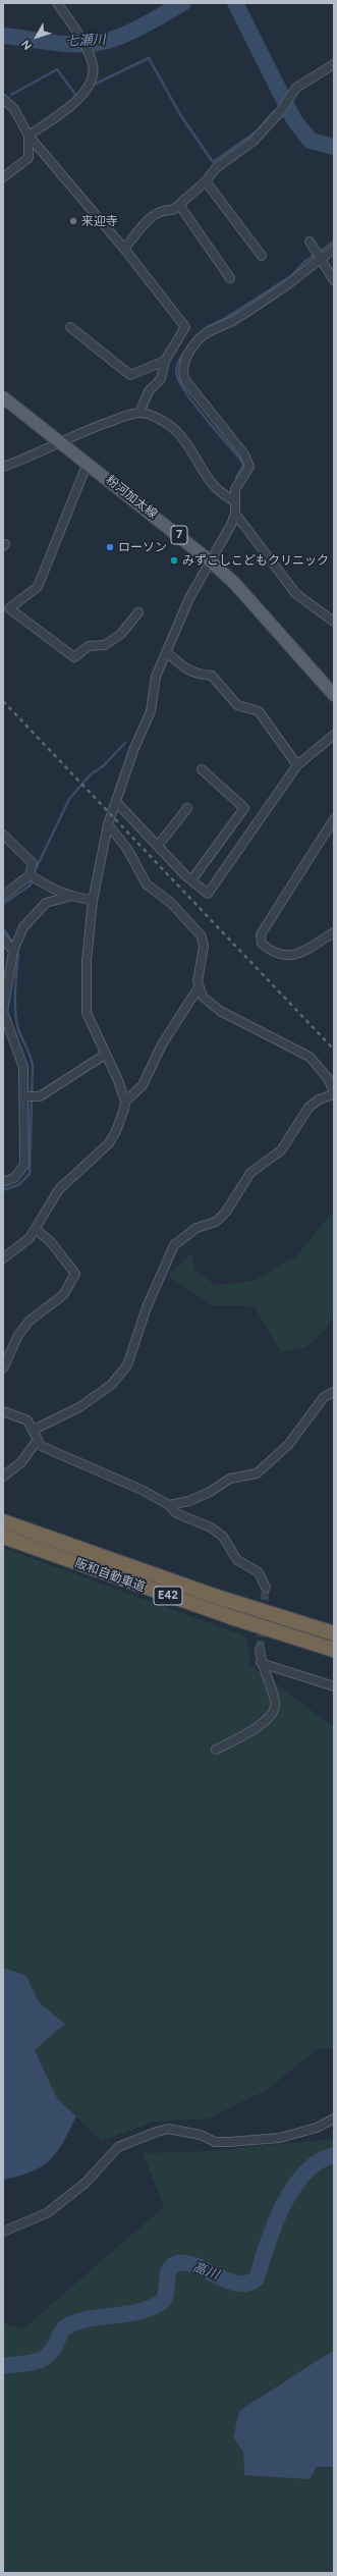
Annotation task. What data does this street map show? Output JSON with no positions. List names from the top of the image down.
{
  "streets": {
    "highway": ["阪和自動車道", "E42"],
    "main road": ["粉河加太線", "7"]
  },
  "water": ["七瀬川", "高川"],
  "places": ["来迎寺", "ローソン", "みずこしこどもクリニック"],
  "north": "bottom left"
}
